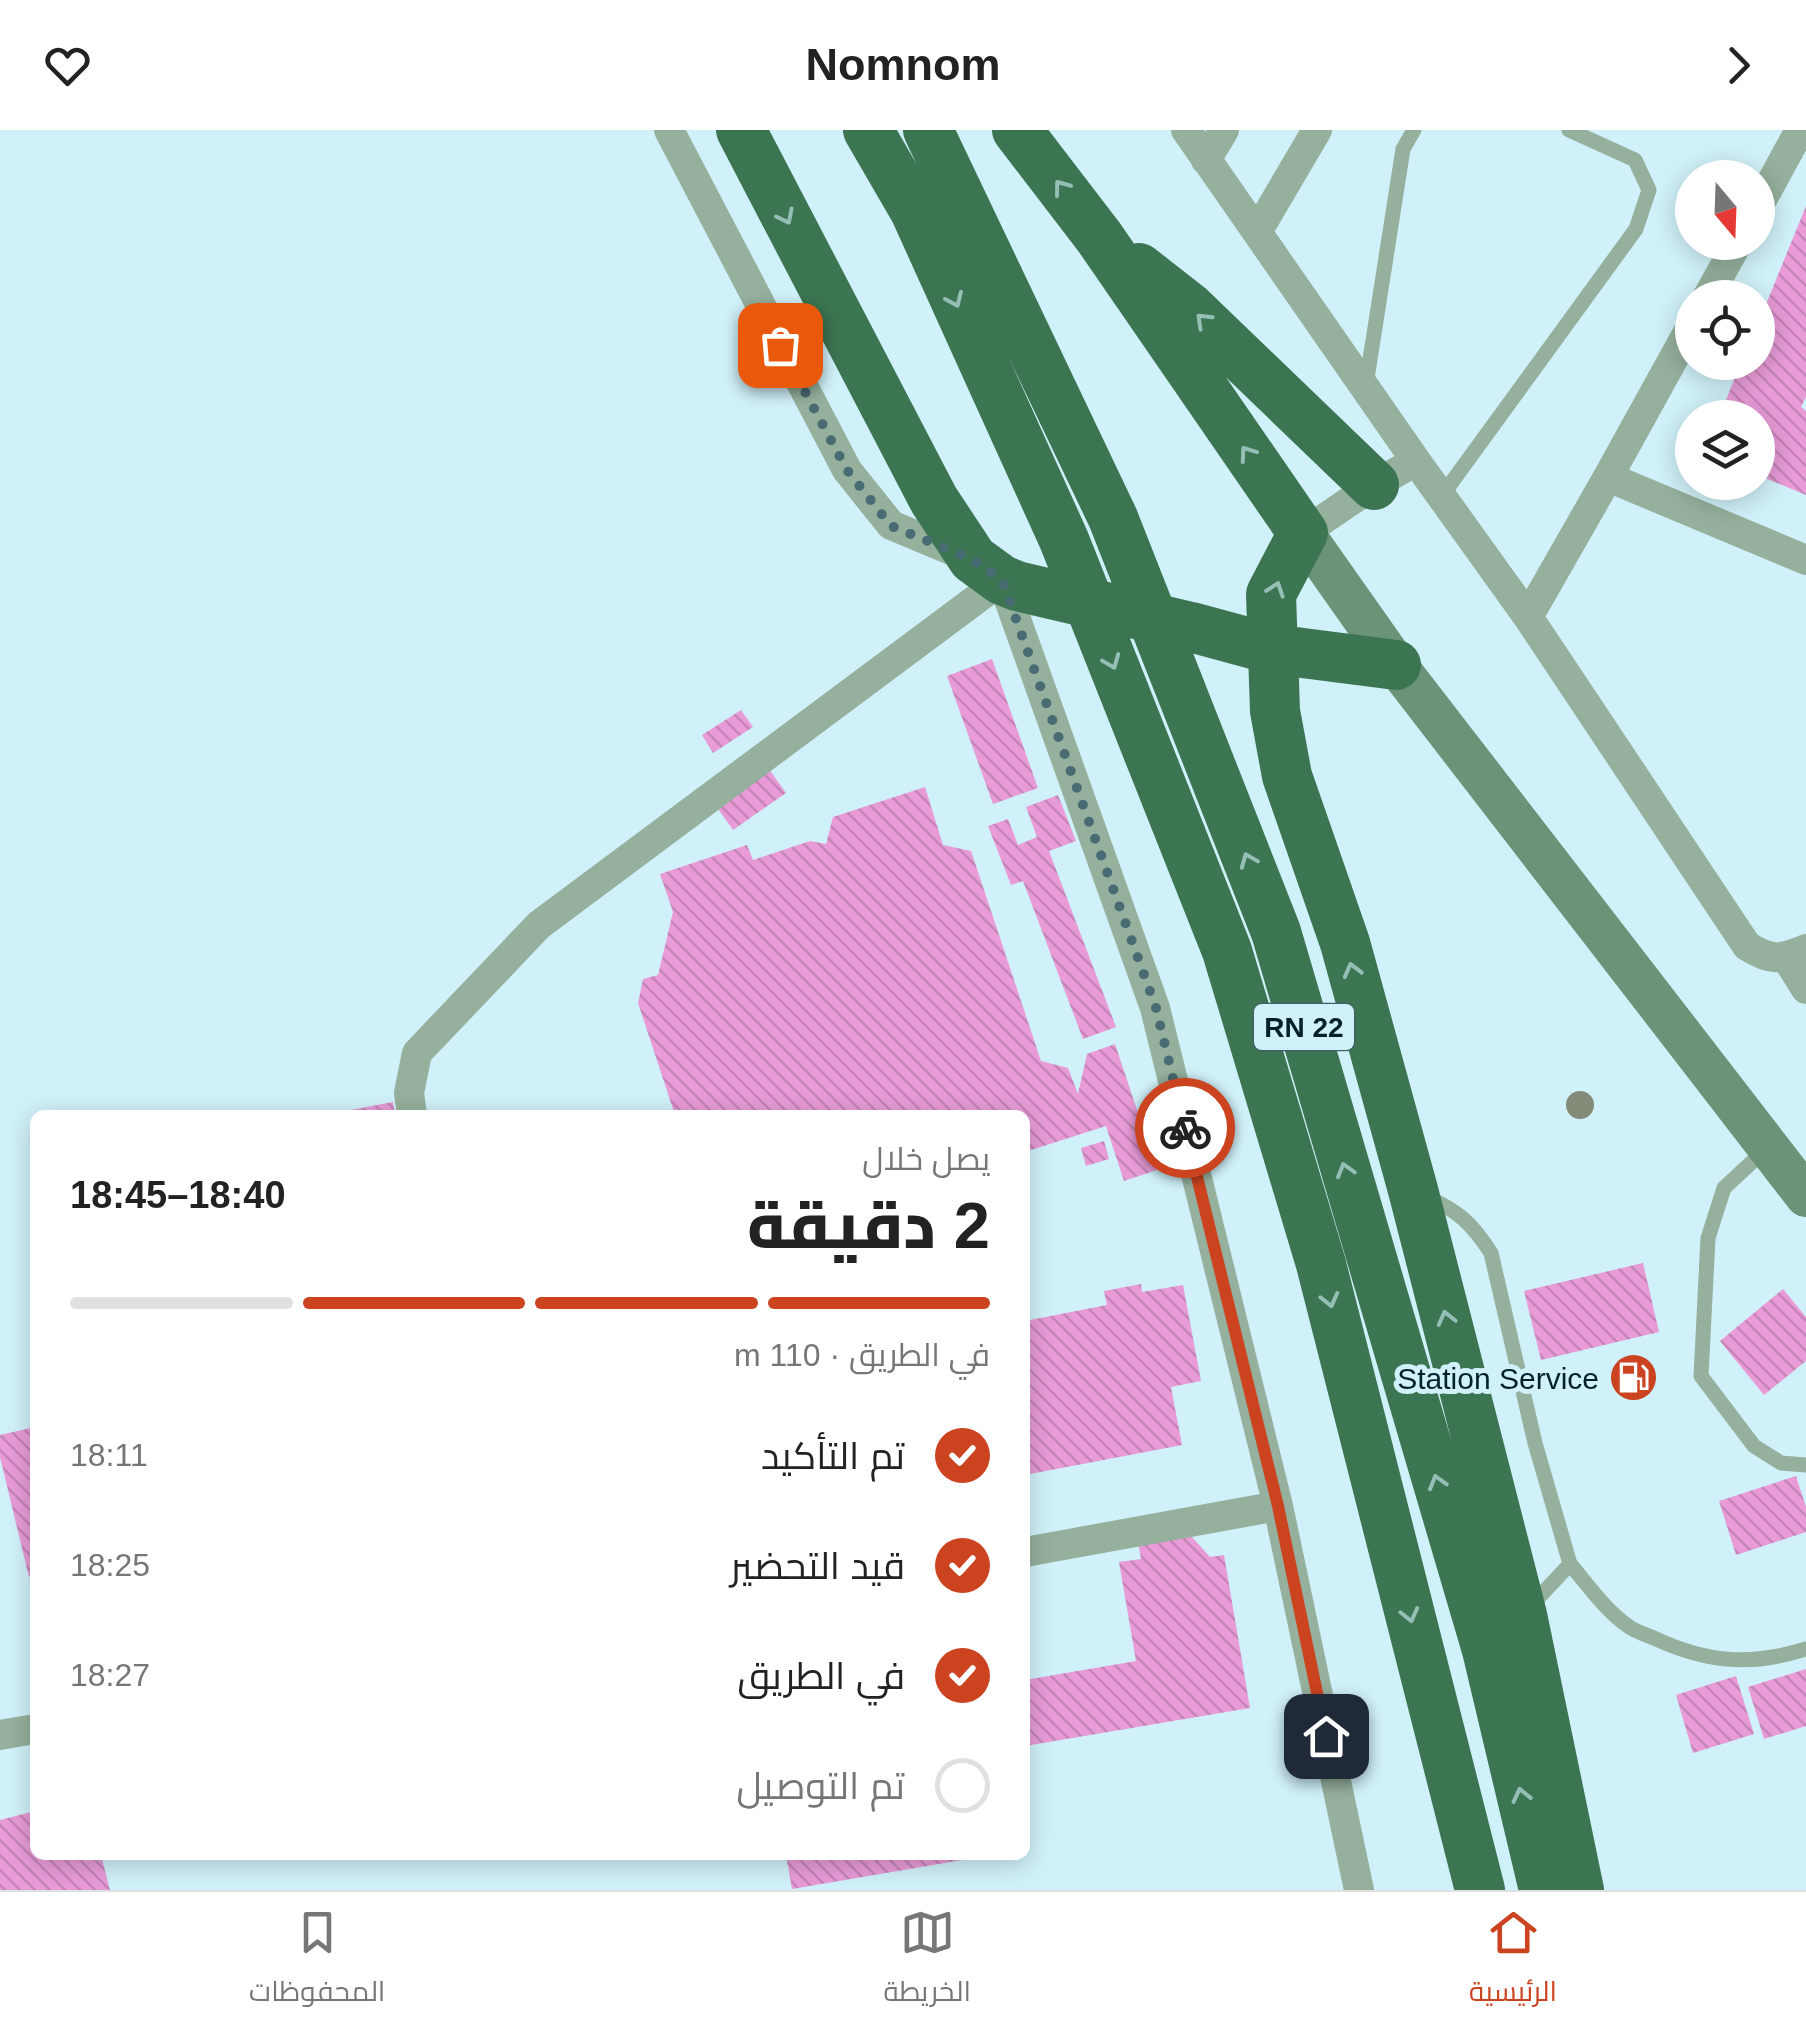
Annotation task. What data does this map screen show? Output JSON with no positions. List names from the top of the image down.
{
  "streets": {
    "highway": ["RN 22"]
  },
  "places": {
    "fuel station": ["Station Service"]
  },
  "north": "bottom",
  "page": {
    "header": "Nomnom",
    "heading": ["2 دقيقة", "يصل خلال", "18:40–18:45"],
    "bar": "في الطريق · 110 m",
    "list": [
      ["تم التأكيد", "18:11"],
      ["قيد التحضير", "18:25"],
      ["في الطريق", "18:27"],
      "تم التوصيل"
    ],
    "tabs": ["الرئيسية", "الخريطة", "المحفوظات"]
  }
}
